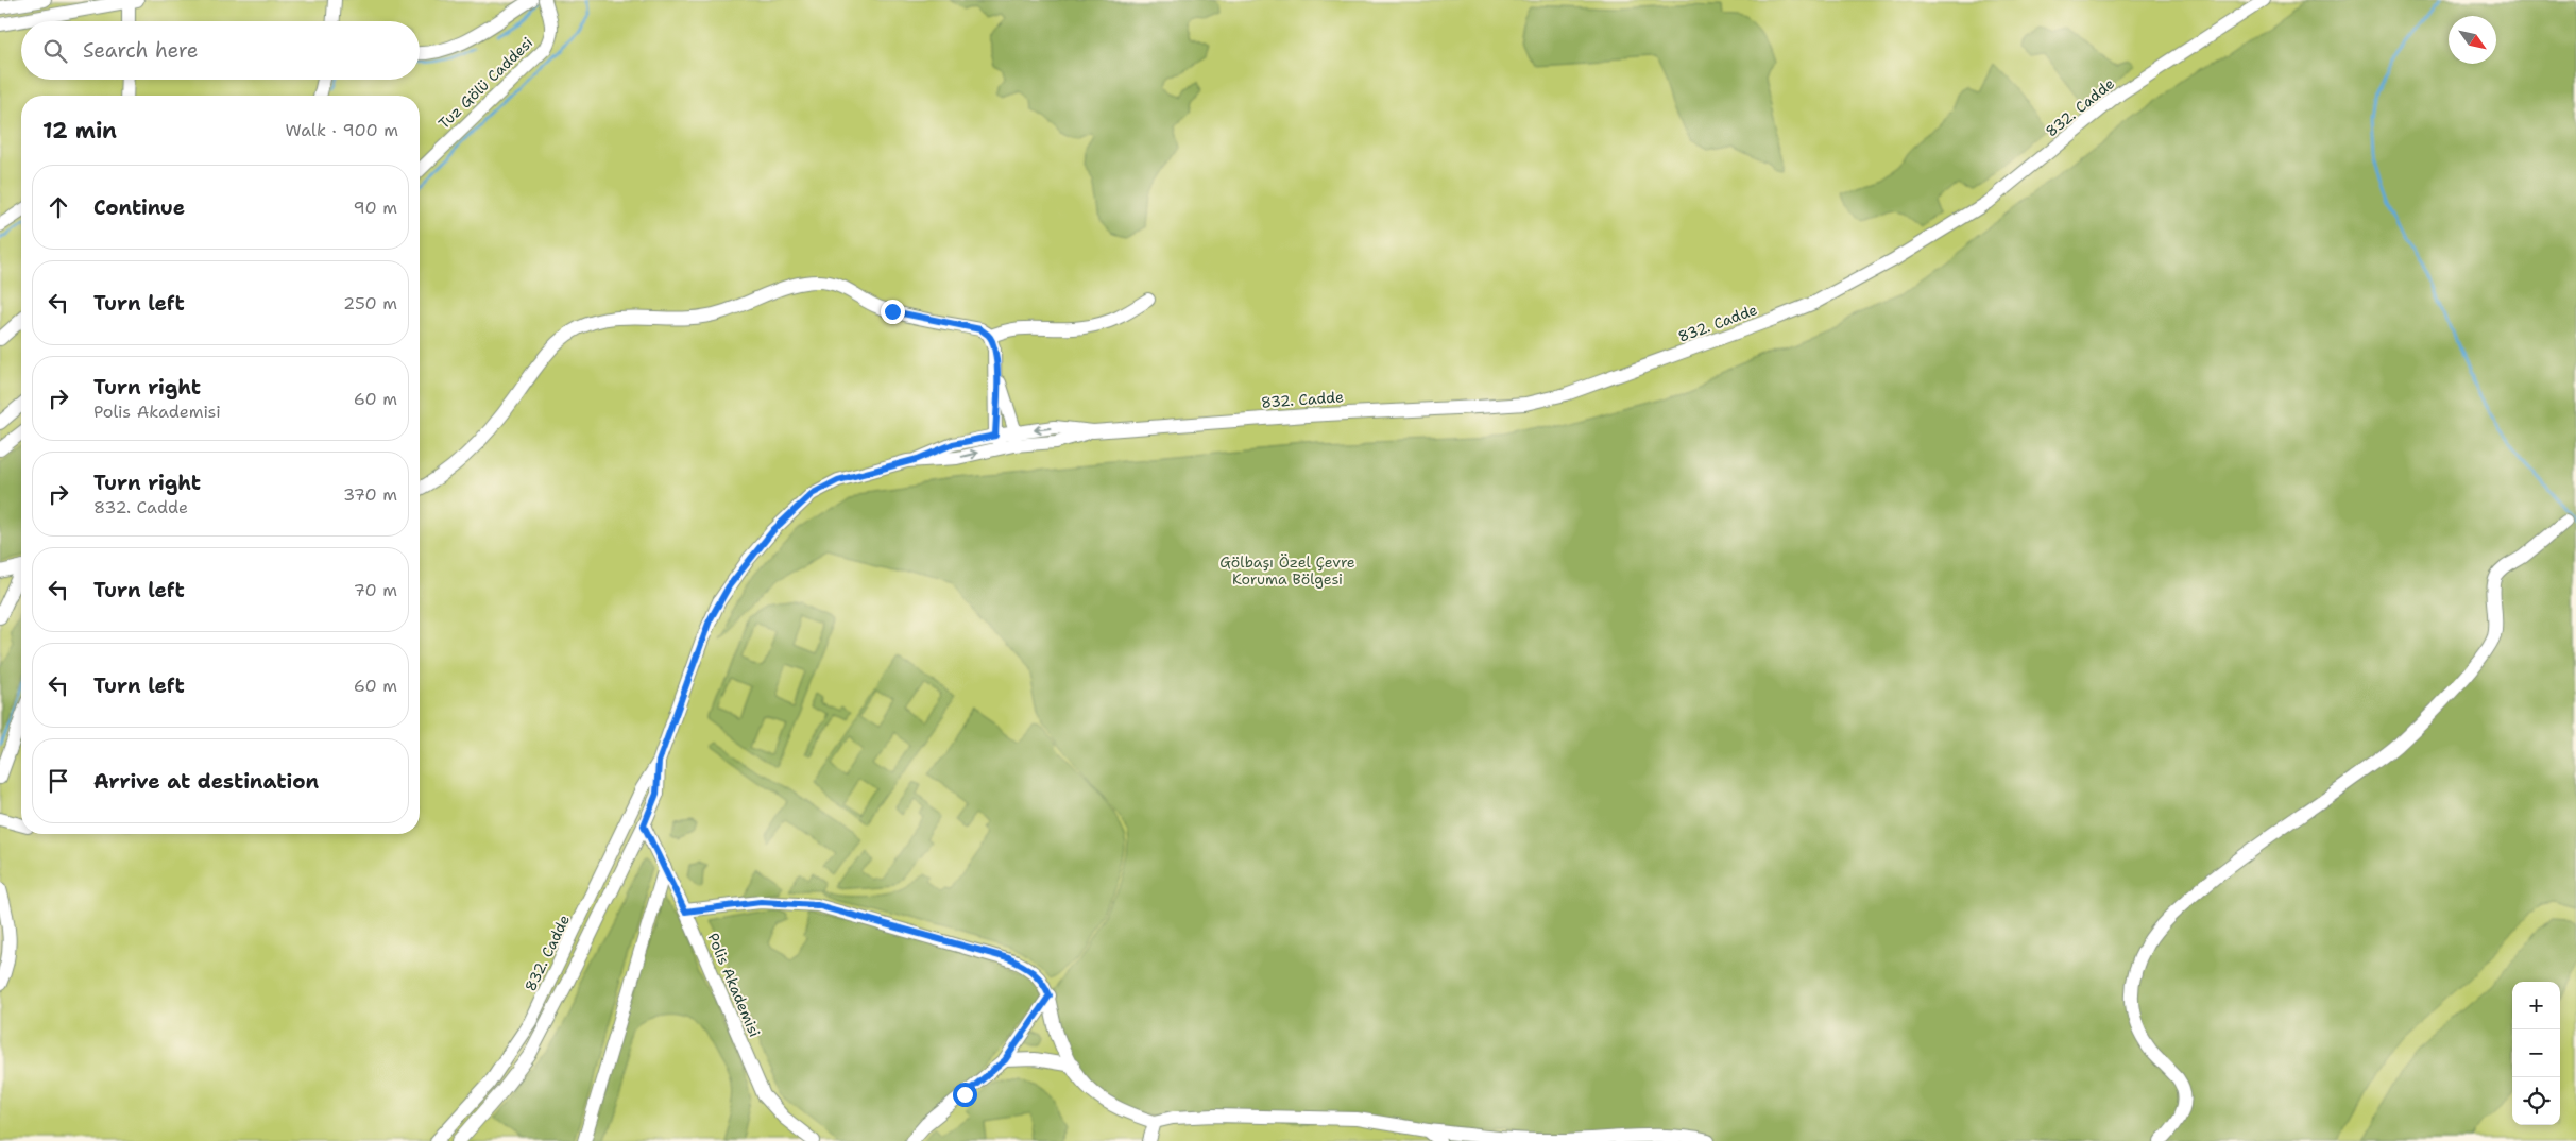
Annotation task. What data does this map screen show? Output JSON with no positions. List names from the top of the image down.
{
  "streets": {
    "street": ["Tuz Gölü Caddesi", "832. Cadde", "Polis Akademisi"]
  },
  "crossings": [
    ["832. Cadde", "Polis Akademisi"]
  ],
  "parks": ["Gölbaşı Özel Çevre Koruma Bölgesi"],
  "north": "bottom right",
  "page": {
    "search": "Search here",
    "heading": ["12 min", "Walk · 900 m"],
    "list": [
      ["Continue", "90 m"],
      ["Turn left", "250 m"],
      ["Turn right", "Polis Akademisi", "60 m"],
      ["Turn right", "832. Cadde", "370 m"],
      ["Turn left", "70 m"],
      ["Turn left", "60 m"],
      "Arrive at destination"
    ],
    "map_buttons": ["+", "−"]
  }
}
